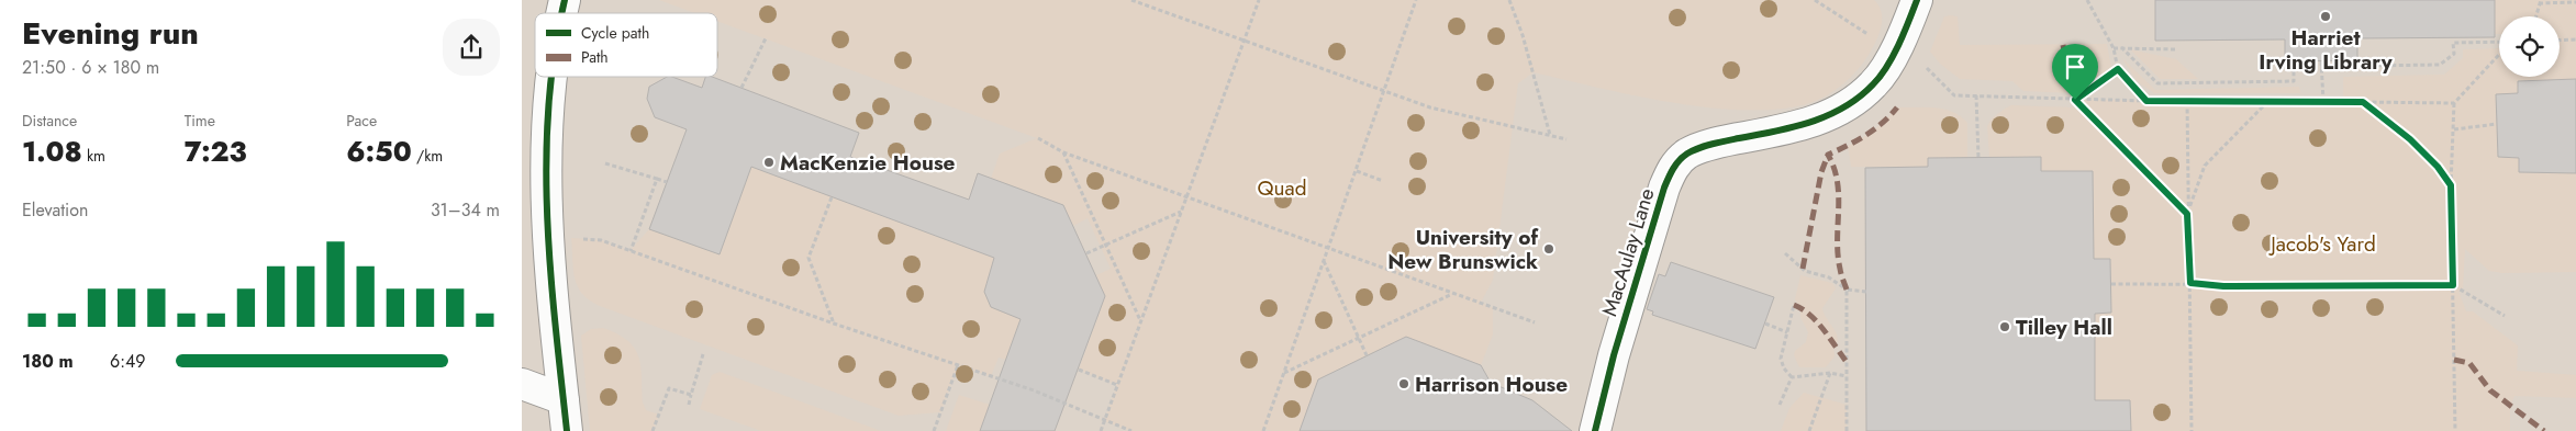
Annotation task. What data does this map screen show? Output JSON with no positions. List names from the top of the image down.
{
  "streets": {
    "street": ["MacAulay Lane"]
  },
  "parks": ["Quad", "Jacob's Yard"],
  "places": [
    "Harriet Irving Library",
    "MacKenzie House",
    "University of New Brunswick",
    "Tilley Hall",
    "Harrison House"
  ],
  "legend": ["Cycle path", "Path"],
  "page": {
    "heading": ["Evening run", "21:50 · 6 × 180 m"],
    "stats": [
      ["Distance", "1.08 km"],
      ["Time", "7:23"],
      ["Pace", "6:50 /km"]
    ],
    "chart": ["Elevation", "31–34 m"],
    "list": [
      {
        "name": "180 m",
        "note": "6:49"
      }
    ]
  }
}
